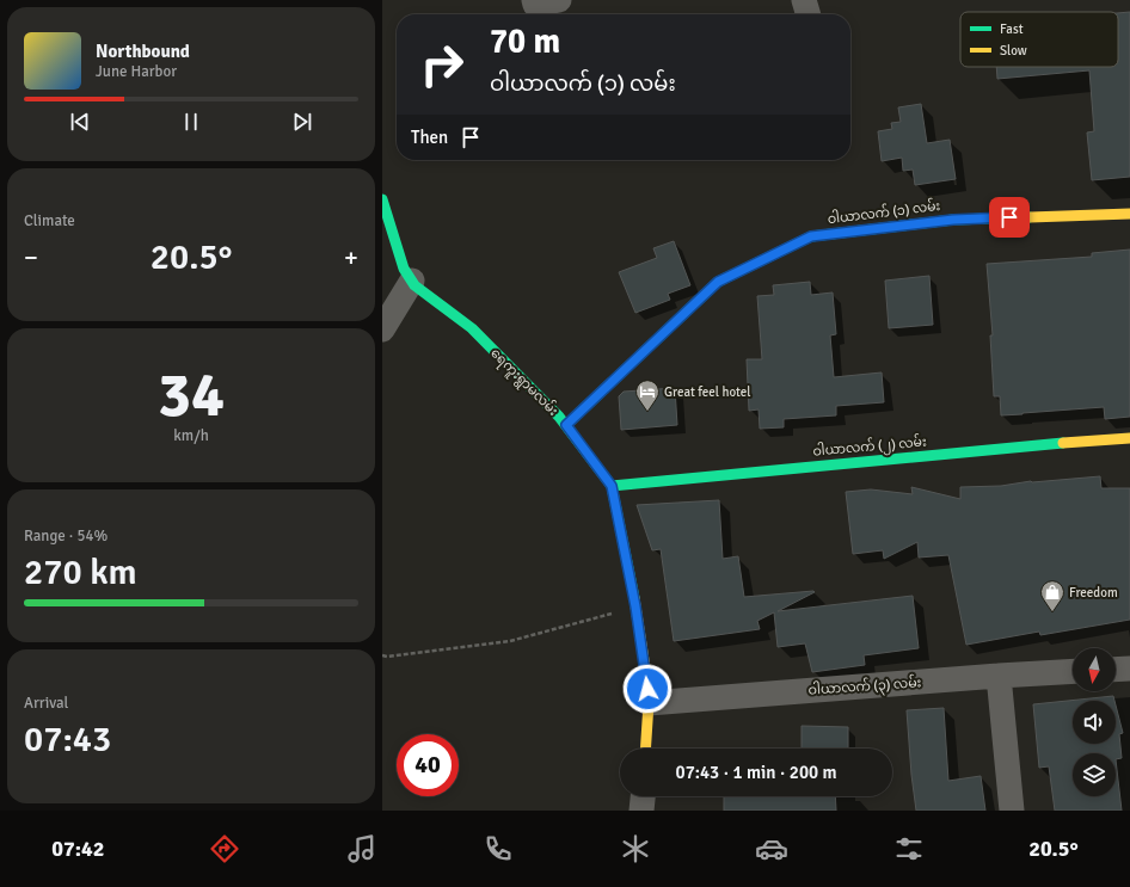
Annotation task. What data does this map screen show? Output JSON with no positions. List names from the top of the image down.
{
  "streets": {
    "street": [
      "ဝါယာလက် (၁) လမ်း",
      "ရေကူးရွာမလမ်း",
      "ဝါယာလက် (၂) လမ်း",
      "ဝါယာလက် (၃) လမ်း"
    ]
  },
  "crossings": [
    ["ဝါယာလက် (၁) လမ်း", "ရေကူးရွာမလမ်း"],
    ["ရေကူးရွာမလမ်း", "ဝါယာလက် (၂) လမ်း"],
    ["ရေကူးရွာမလမ်း", "ဝါယာလက် (၃) လမ်း"]
  ],
  "places": {
    "hotel": ["Great feel hotel"],
    "shop": ["Freedom"]
  },
  "legend": ["Fast", "Slow"],
  "north": "bottom",
  "page": {
    "turn": ["70 m", "ဝါယာလက် (၁) လမ်း"],
    "song": ["Northbound", "June Harbor"],
    "then": "Then",
    "tile": [
      "Climate",
      ["34", "km/h"],
      ["Range · 54%", "270 km"],
      ["Arrival", "07:43"]
    ],
    "heat": ["−", "20.5°", "+"],
    "limit": "40",
    "trip": "07:43 · 1 min · 200 m",
    "tabs": ["07:42", "20.5°"]
  }
}
